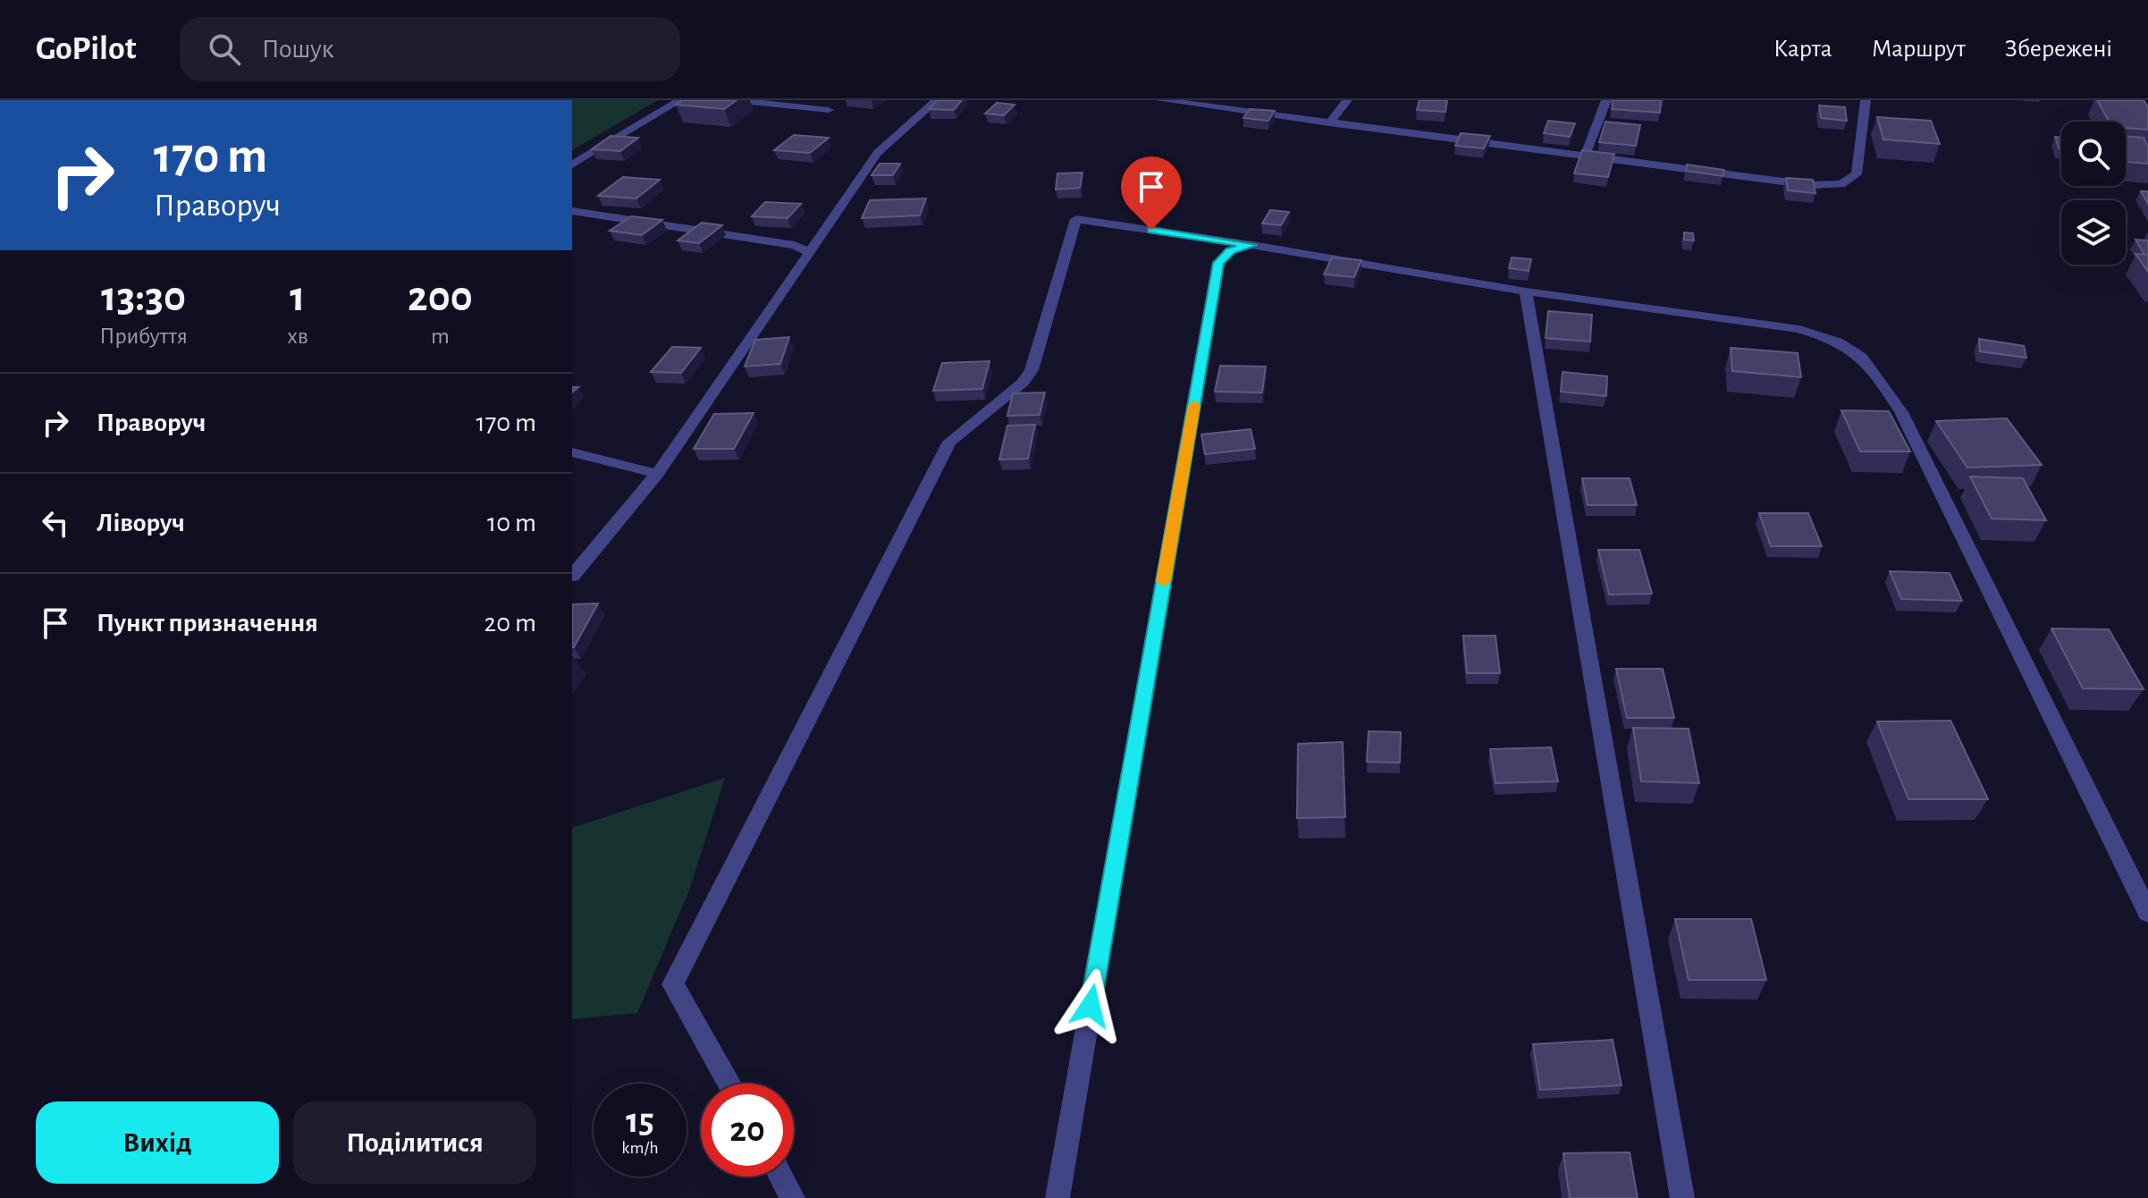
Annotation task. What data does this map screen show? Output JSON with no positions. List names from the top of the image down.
{
  "page": {
    "header": "GoPilot",
    "search": "Пошук",
    "nav": ["Карта", "Маршрут", "Збережені"],
    "turn": ["170 m", "Праворуч"],
    "eta": [
      "13:30",
      "Прибуття",
      "1",
      "хв",
      "200",
      "m"
    ],
    "list": [
      {
        "name": "Праворуч",
        "value": "170 m"
      },
      {
        "name": "Ліворуч",
        "value": "10 m"
      },
      {
        "name": "Пункт призначення",
        "value": "20 m"
      }
    ],
    "speed": "15 km/h",
    "limit": "20",
    "buttons": ["Вихід", "Поділитися"]
  }
}
